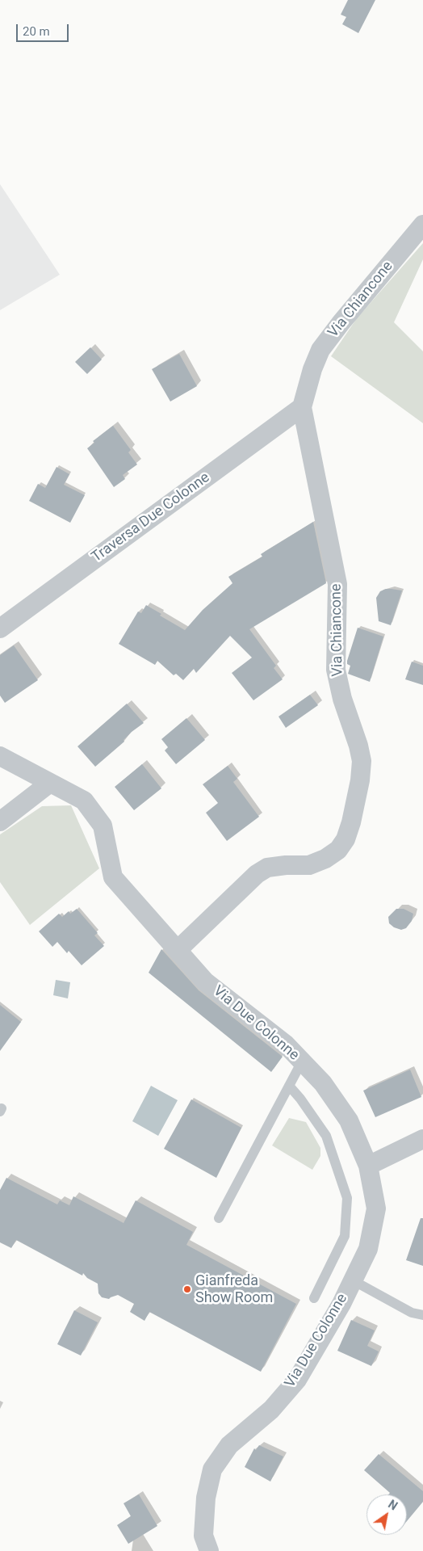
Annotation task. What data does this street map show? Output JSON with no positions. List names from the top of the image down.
{
  "streets": {
    "street": ["Via Chiancone", "Traversa Due Colonne", "Via Due Colonne"]
  },
  "crossings": [
    ["Via Chiancone", "Traversa Due Colonne"],
    ["Via Chiancone", "Via Due Colonne"]
  ],
  "places": ["Gianfreda Show Room"],
  "scale_bar": "20 m",
  "north": "top right"
}
